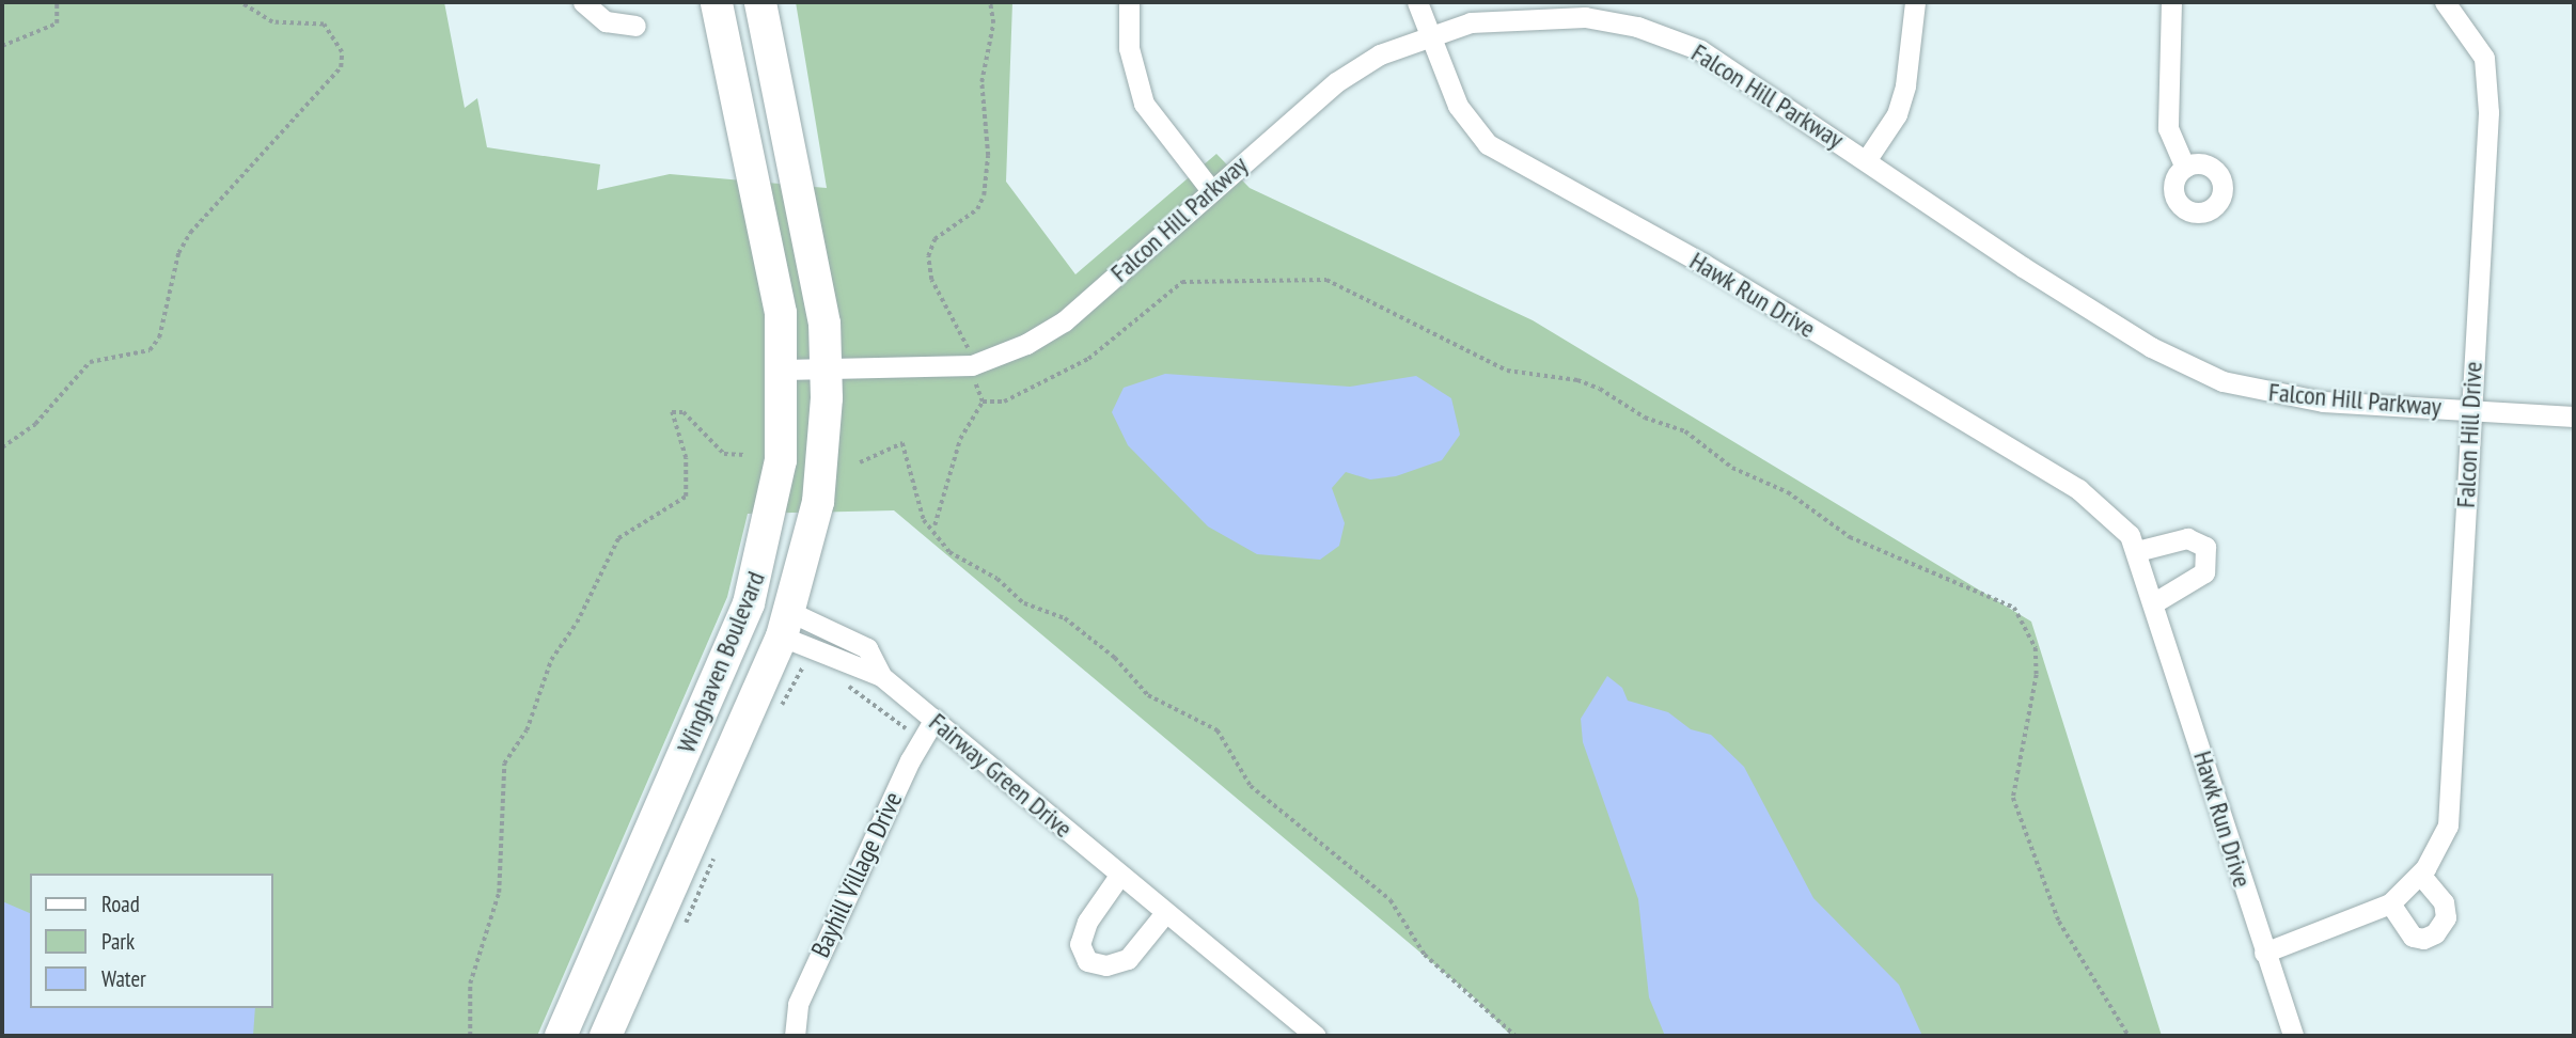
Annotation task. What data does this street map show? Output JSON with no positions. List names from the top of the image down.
{
  "streets": {
    "main road": ["Winghaven Boulevard"],
    "street": [
      "Falcon Hill Parkway",
      "Hawk Run Drive",
      "Falcon Hill Drive",
      "Fairway Green Drive",
      "Bayhill Village Drive"
    ]
  },
  "crossings": [
    ["Falcon Hill Parkway", "Hawk Run Drive"],
    ["Falcon Hill Parkway", "Falcon Hill Drive"],
    ["Falcon Hill Parkway", "Winghaven Boulevard"],
    ["Hawk Run Drive", "Falcon Hill Drive"],
    ["Winghaven Boulevard", "Fairway Green Drive"],
    ["Fairway Green Drive", "Bayhill Village Drive"]
  ],
  "legend": ["Road", "Park", "Water"]
}
